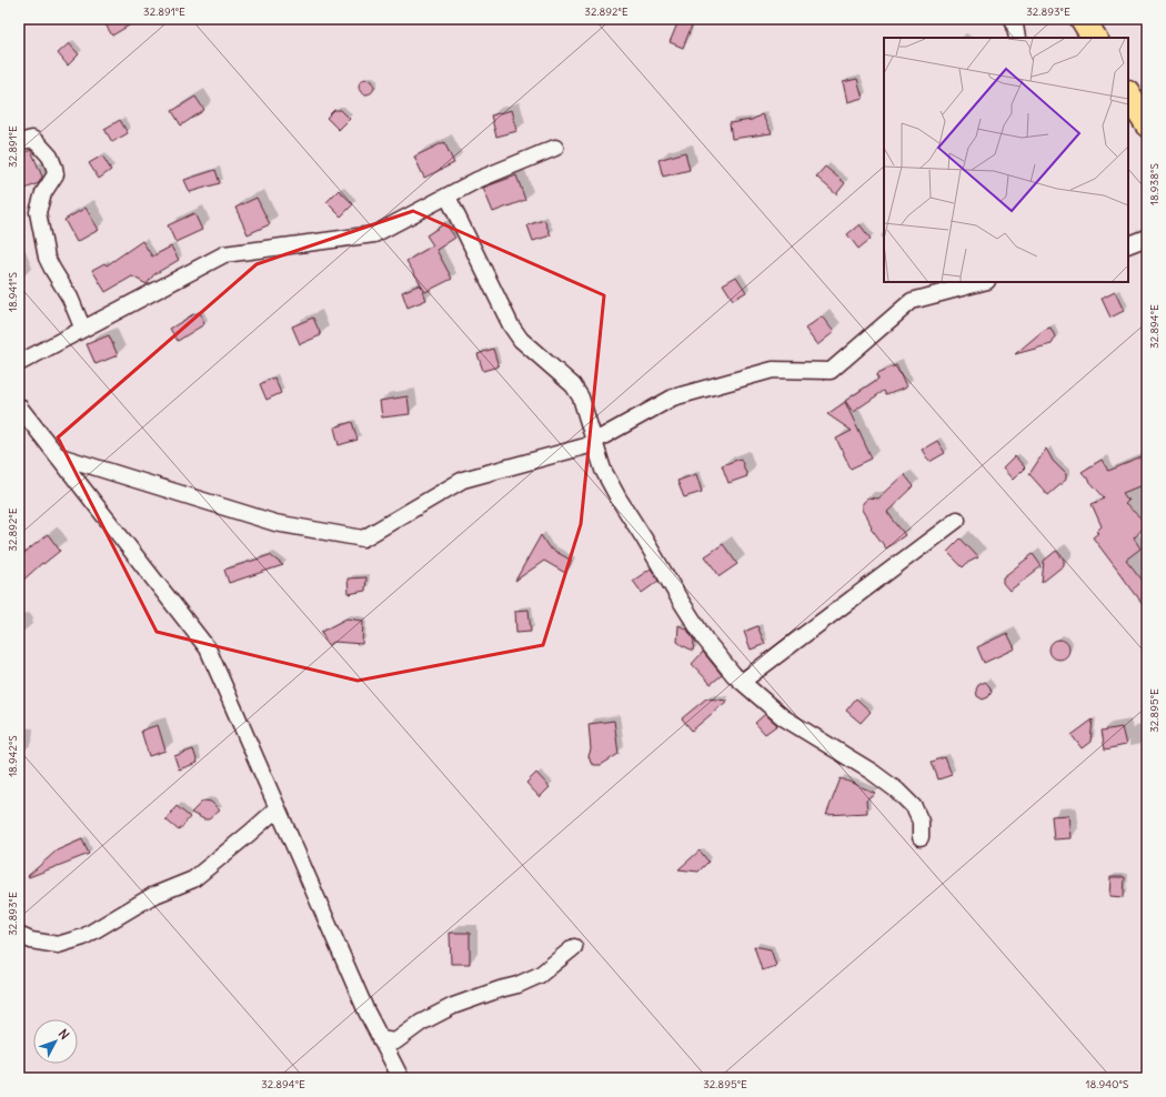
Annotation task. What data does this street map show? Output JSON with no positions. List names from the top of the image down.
{
  "north": "top right",
  "coordinates": [
    "32.891°E",
    "32.892°E",
    "32.893°E",
    "18.938°S",
    "18.941°S",
    "32.894°E",
    "32.895°E",
    "18.942°S",
    "18.940°S"
  ]
}
